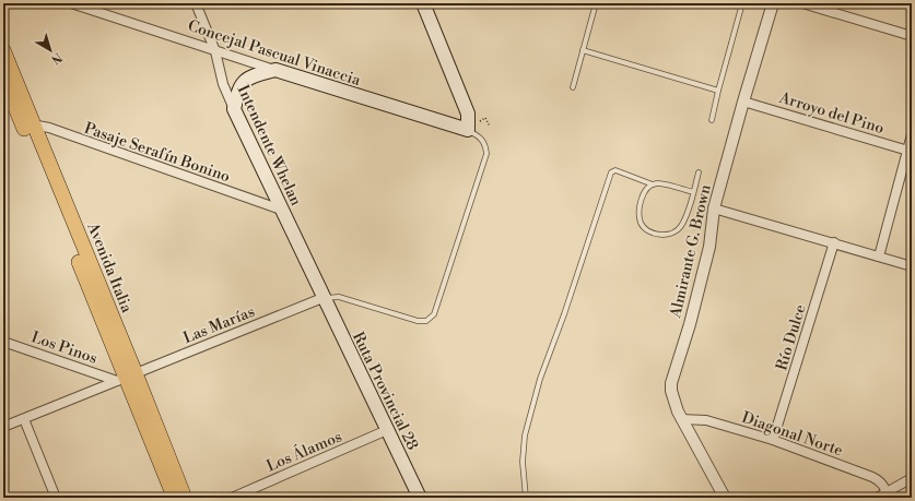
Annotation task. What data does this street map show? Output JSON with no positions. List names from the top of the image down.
{
  "streets": {
    "main road": [
      "Concejal Pascual Vinaccia",
      "Intendente Whelan",
      "Avenida Italia",
      "Ruta Provincial 28"
    ],
    "street": [
      "Arroyo del Pino",
      "Pasaje Serafín Bonino",
      "Almirante G. Brown",
      "Las Marías",
      "Río Dulce",
      "Los Pinos",
      "Diagonal Norte",
      "Los Álamos"
    ]
  },
  "crossings": [
    ["Concejal Pascual Vinaccia", "Intendente Whelan"],
    ["Arroyo del Pino", "Almirante G. Brown"],
    ["Intendente Whelan", "Pasaje Serafín Bonino"],
    ["Intendente Whelan", "Las Marías"],
    ["Intendente Whelan", "Ruta Provincial 28"],
    ["Pasaje Serafín Bonino", "Avenida Italia"],
    ["Almirante G. Brown", "Diagonal Norte"],
    ["Avenida Italia", "Las Marías"],
    ["Avenida Italia", "Los Pinos"],
    ["Las Marías", "Los Pinos"],
    ["Las Marías", "Ruta Provincial 28"],
    ["Río Dulce", "Diagonal Norte"],
    ["Ruta Provincial 28", "Los Álamos"]
  ],
  "north": "bottom right"
}
